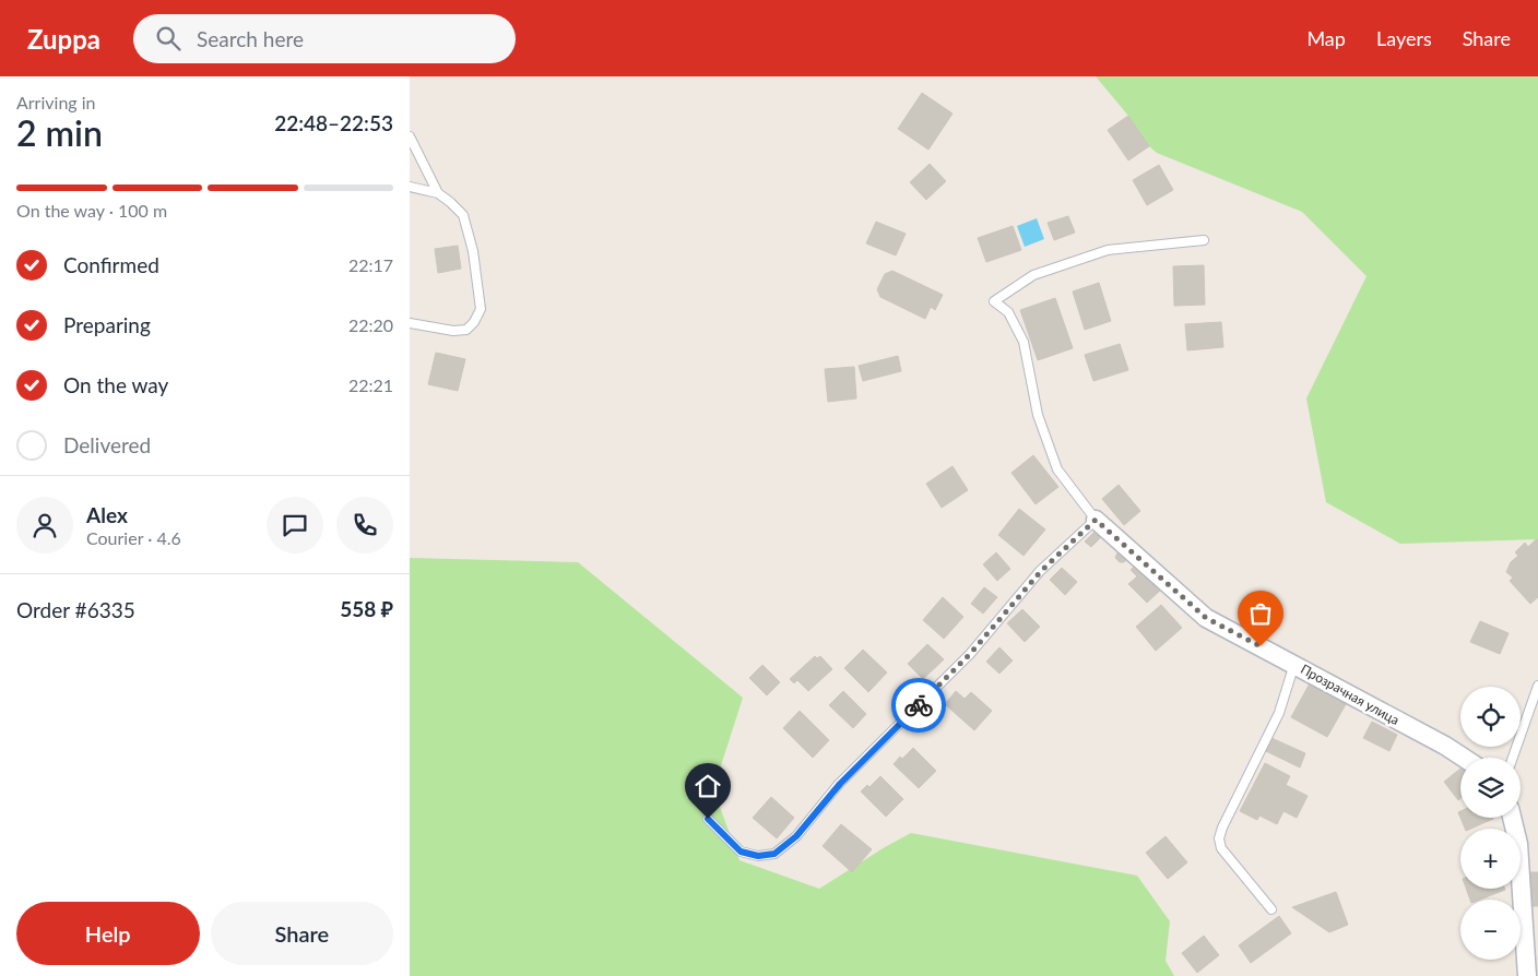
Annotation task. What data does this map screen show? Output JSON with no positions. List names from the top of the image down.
{
  "streets": {
    "street": ["Прозрачная улица"]
  },
  "page": {
    "header": "Zuppa",
    "search": "Search here",
    "nav": ["Map", "Layers", "Share"],
    "heading": ["2 min", "Arriving in", "22:48–22:53"],
    "panel": [
      "Alex",
      "Courier · 4.6",
      "Order #6335",
      "558 ₽"
    ],
    "bar": "On the way · 100 m",
    "list": [
      ["Confirmed", "22:17"],
      ["Preparing", "22:20"],
      ["On the way", "22:21"],
      "Delivered"
    ],
    "map_buttons": ["+", "−"],
    "buttons": ["Help", "Share"]
  }
}
